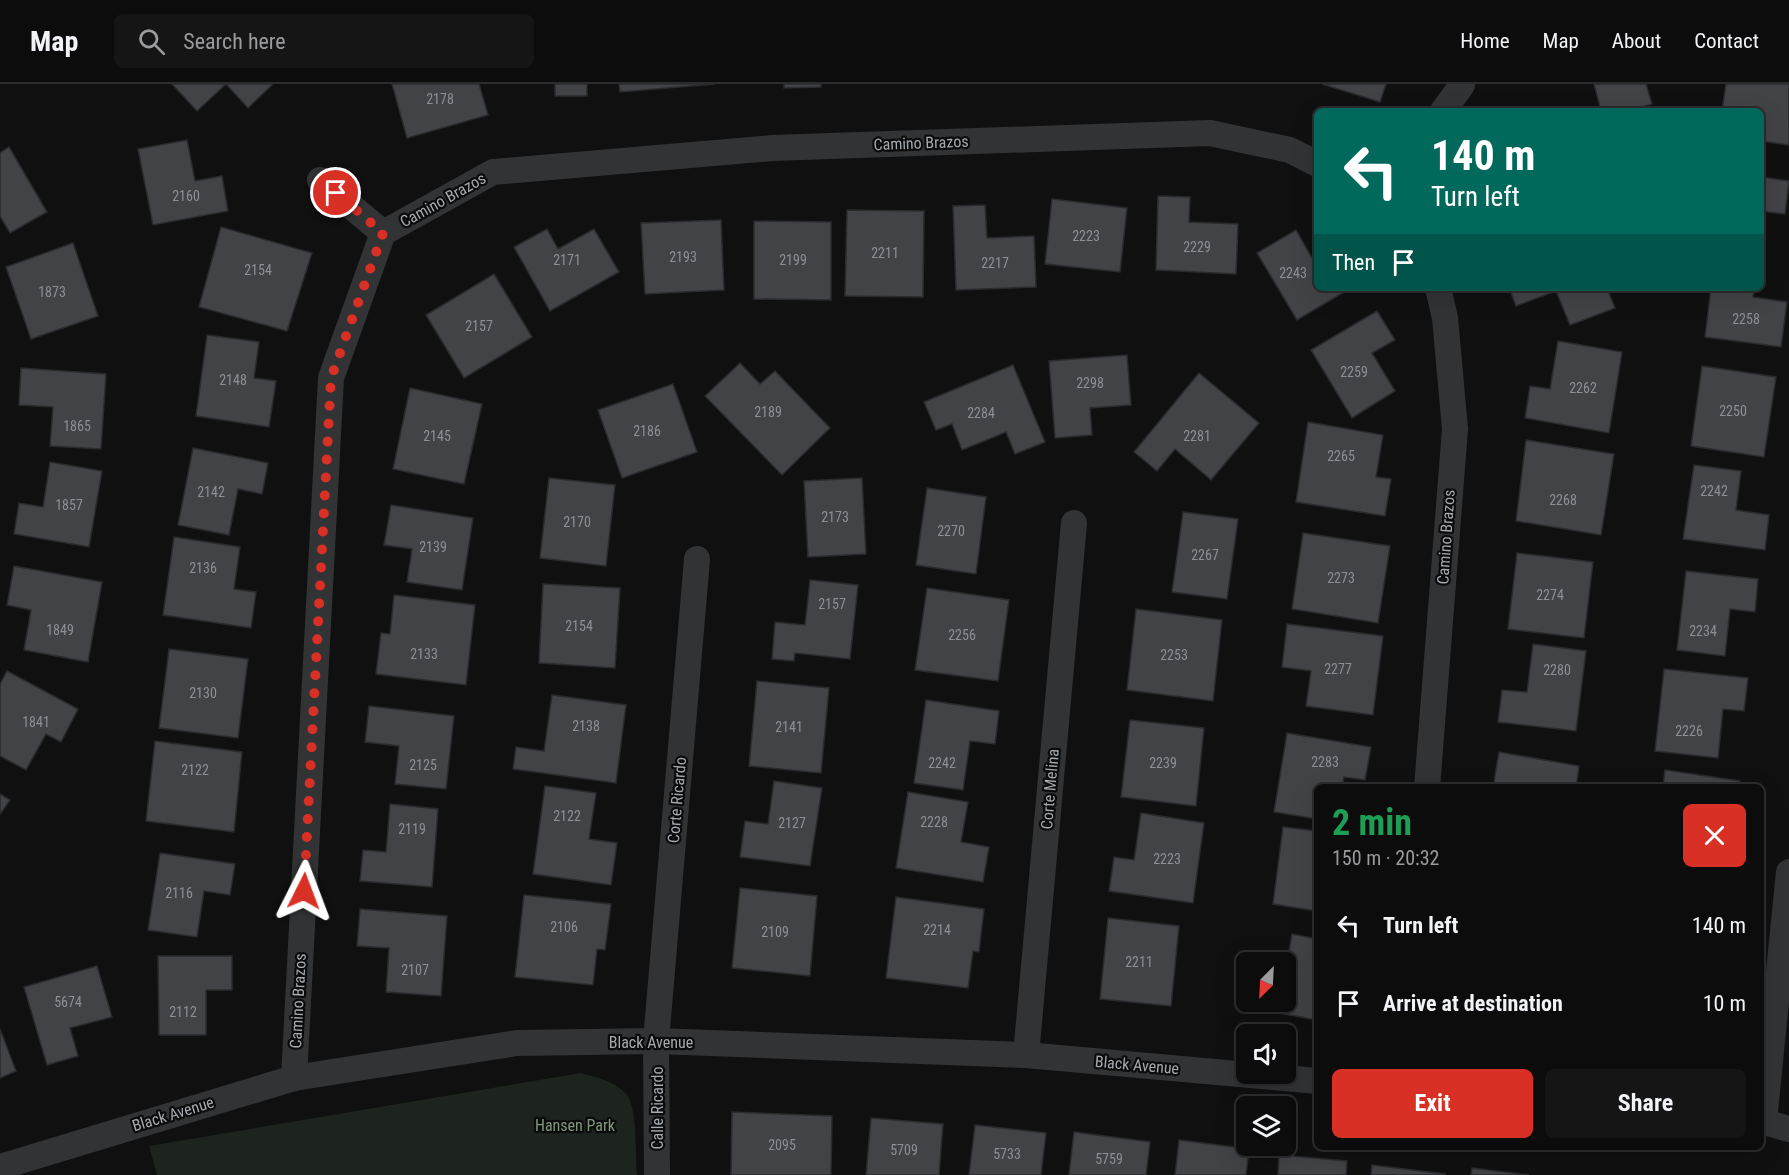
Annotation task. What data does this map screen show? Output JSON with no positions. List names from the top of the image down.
{
  "streets": {
    "street": [
      "Camino Brazos",
      "Corte Melina",
      "Corte Ricardo",
      "Black Avenue",
      "Calle Ricardo"
    ]
  },
  "crossings": [
    ["Camino Brazos", "Black Avenue"],
    ["Corte Melina", "Black Avenue"],
    ["Corte Ricardo", "Black Avenue"],
    ["Corte Ricardo", "Calle Ricardo"],
    ["Black Avenue", "Calle Ricardo"]
  ],
  "parks": ["Hansen Park"],
  "house_numbers": [
    "2178",
    "2160",
    "2223",
    "2229",
    "2211",
    "2193",
    "2171",
    "2199",
    "2217",
    "2154",
    "2243",
    "1873",
    "2258",
    "2157",
    "2259",
    "2148",
    "2298",
    "2262",
    "2250",
    "2189",
    "2284",
    "1865",
    "2186",
    "2145",
    "2281",
    "2265",
    "2242",
    "2142",
    "2268",
    "1857",
    "2173",
    "2170",
    "2270",
    "2139",
    "2267",
    "2136",
    "2273",
    "2274",
    "2157",
    "2154",
    "1849",
    "2234",
    "2256",
    "2133",
    "2253",
    "2277",
    "2280",
    "2130",
    "1841",
    "2138",
    "2141",
    "2226",
    "2283",
    "2242",
    "2239",
    "2125",
    "2122",
    "2122",
    "2228",
    "2127",
    "2119",
    "2223",
    "2116",
    "2106",
    "2214",
    "2109",
    "2211",
    "2107",
    "5674",
    "2112",
    "2095",
    "5709",
    "5733",
    "5759"
  ],
  "north": "bottom left",
  "page": {
    "header": "Map",
    "search": "Search here",
    "nav": [
      "Home",
      "Map",
      "About",
      "Contact"
    ],
    "turn": ["140 m", "Turn left"],
    "then": "Then",
    "heading": ["2 min", "150 m · 20:32"],
    "list": [
      {
        "name": "Turn left",
        "value": "140 m"
      },
      {
        "name": "Arrive at destination",
        "value": "10 m"
      }
    ],
    "buttons": ["Exit", "Share"]
  }
}
